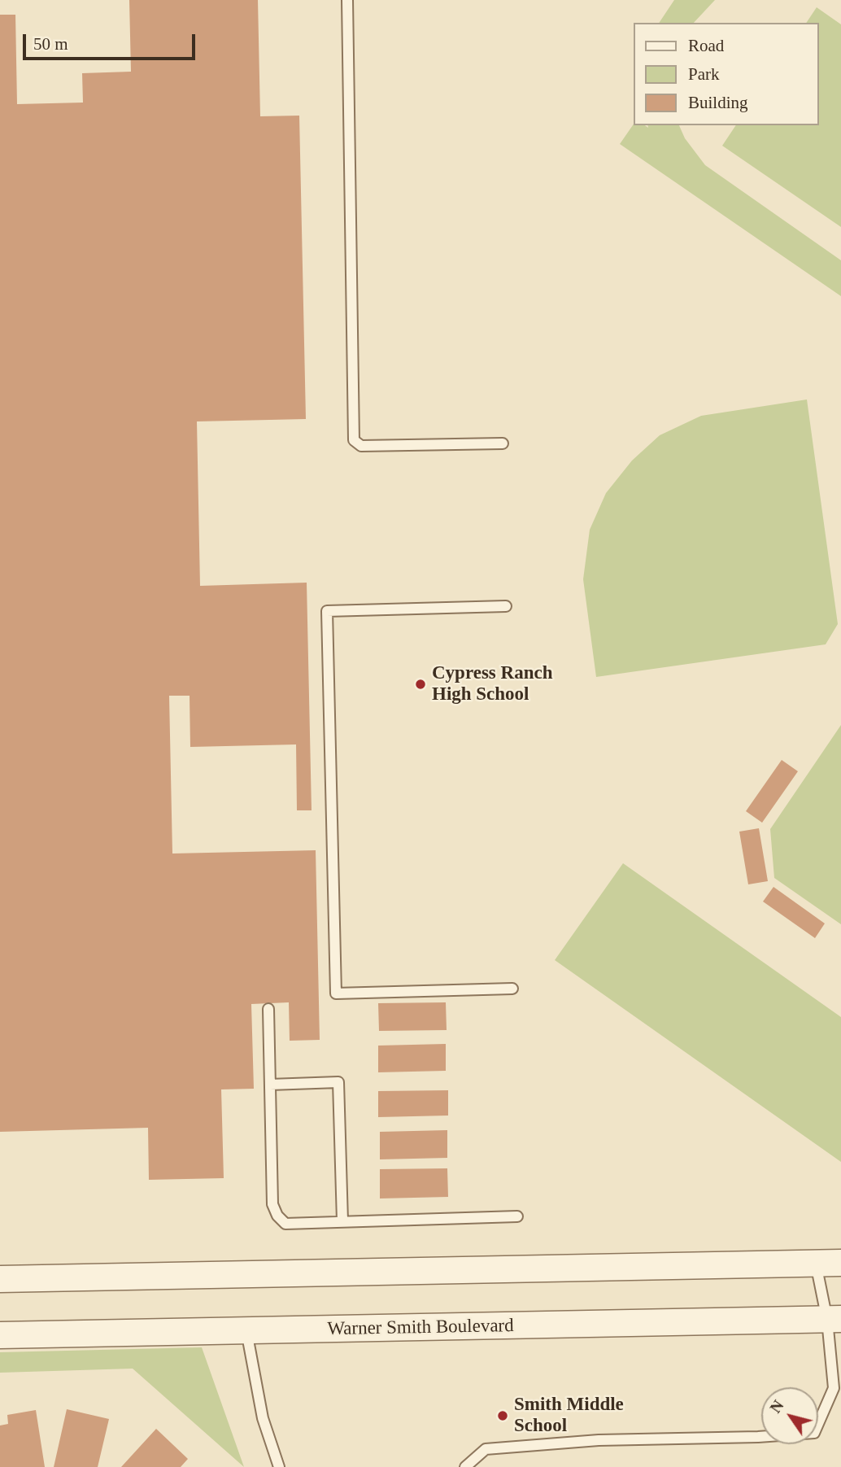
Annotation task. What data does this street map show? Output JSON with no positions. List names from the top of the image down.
{
  "streets": {
    "street": ["Warner Smith Boulevard"]
  },
  "places": ["Cypress Ranch High School", "Smith Middle School"],
  "legend": ["Road", "Park", "Building"],
  "scale_bar": "50 m",
  "north": "top left"
}
